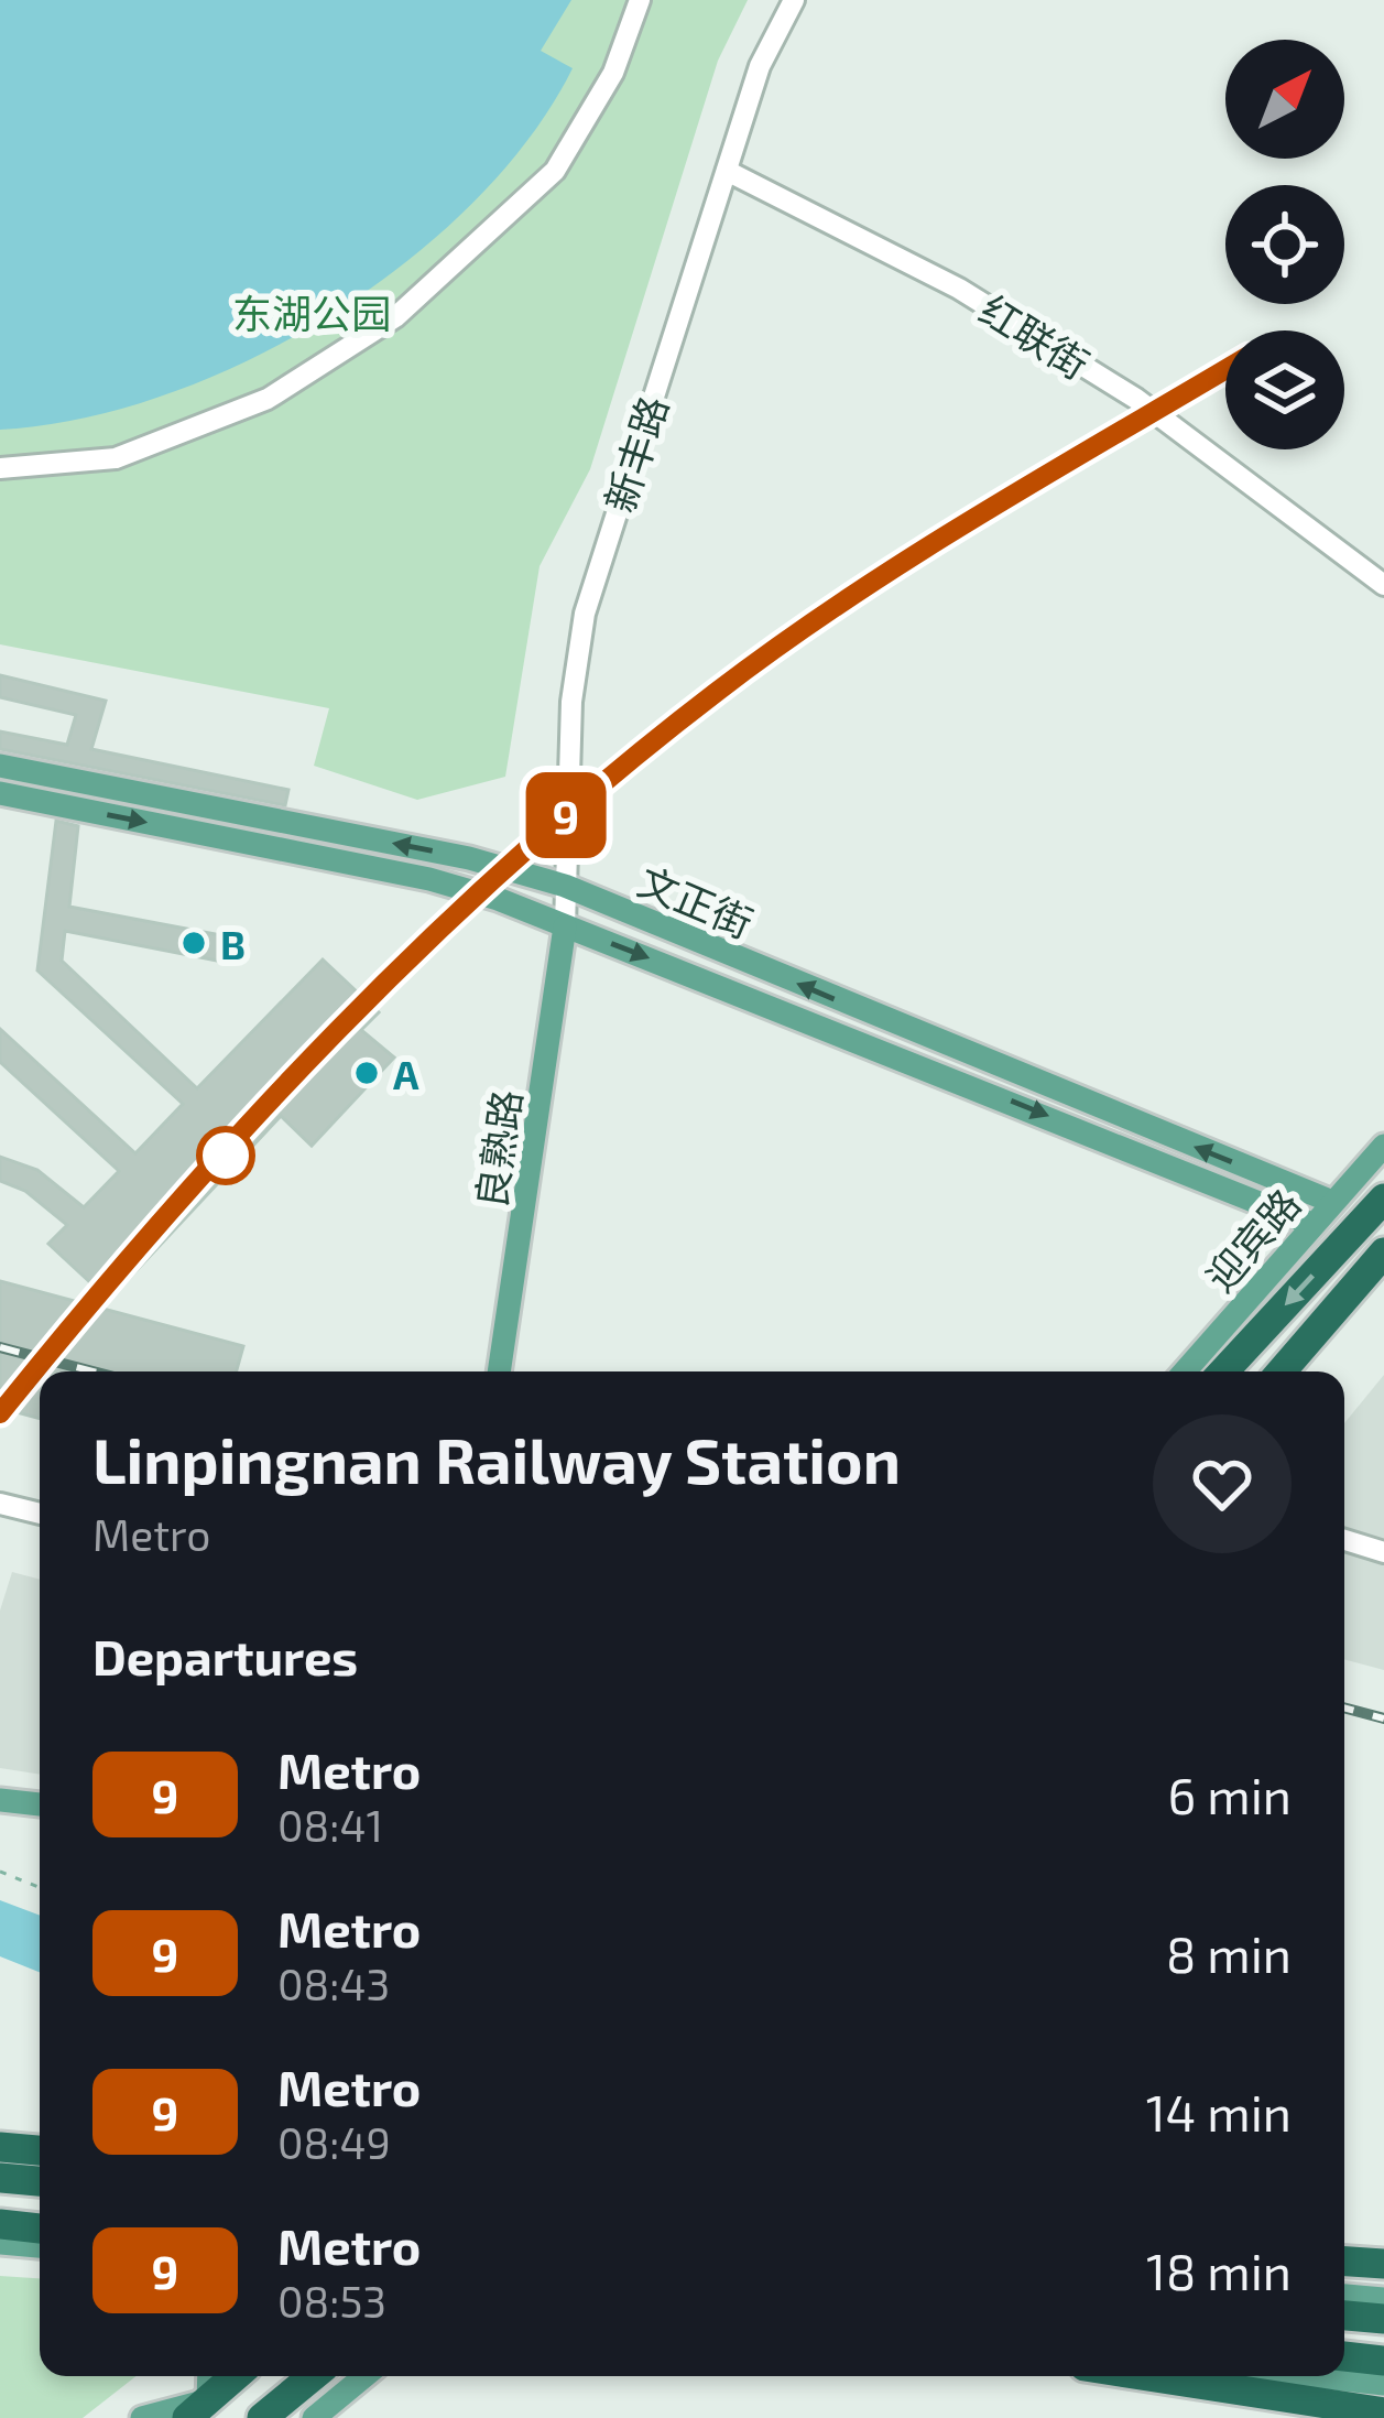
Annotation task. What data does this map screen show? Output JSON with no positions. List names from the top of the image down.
{
  "streets": {
    "main road": ["文正街", "良熟路", "迎宾路"],
    "street": ["红联街", "新丰路"]
  },
  "crossings": [
    ["红联街", "新丰路"],
    ["新丰路", "文正街"],
    ["新丰路", "良熟路"],
    ["文正街", "良熟路"],
    ["文正街", "迎宾路"]
  ],
  "parks": ["东湖公园"],
  "places": ["B", "A"],
  "lines": ["metro line 9"],
  "north": "top right",
  "page": {
    "on_map": "9",
    "heading": [
      ["Linpingnan Railway Station", "Metro"],
      "Departures"
    ],
    "list": [
      {
        "mark": "9",
        "name": "Metro",
        "note": "08:41",
        "value": "6 min"
      },
      {
        "mark": "9",
        "name": "Metro",
        "note": "08:43",
        "value": "8 min"
      },
      {
        "mark": "9",
        "name": "Metro",
        "note": "08:49",
        "value": "14 min"
      },
      {
        "mark": "9",
        "name": "Metro",
        "note": "08:53",
        "value": "18 min"
      }
    ]
  }
}
